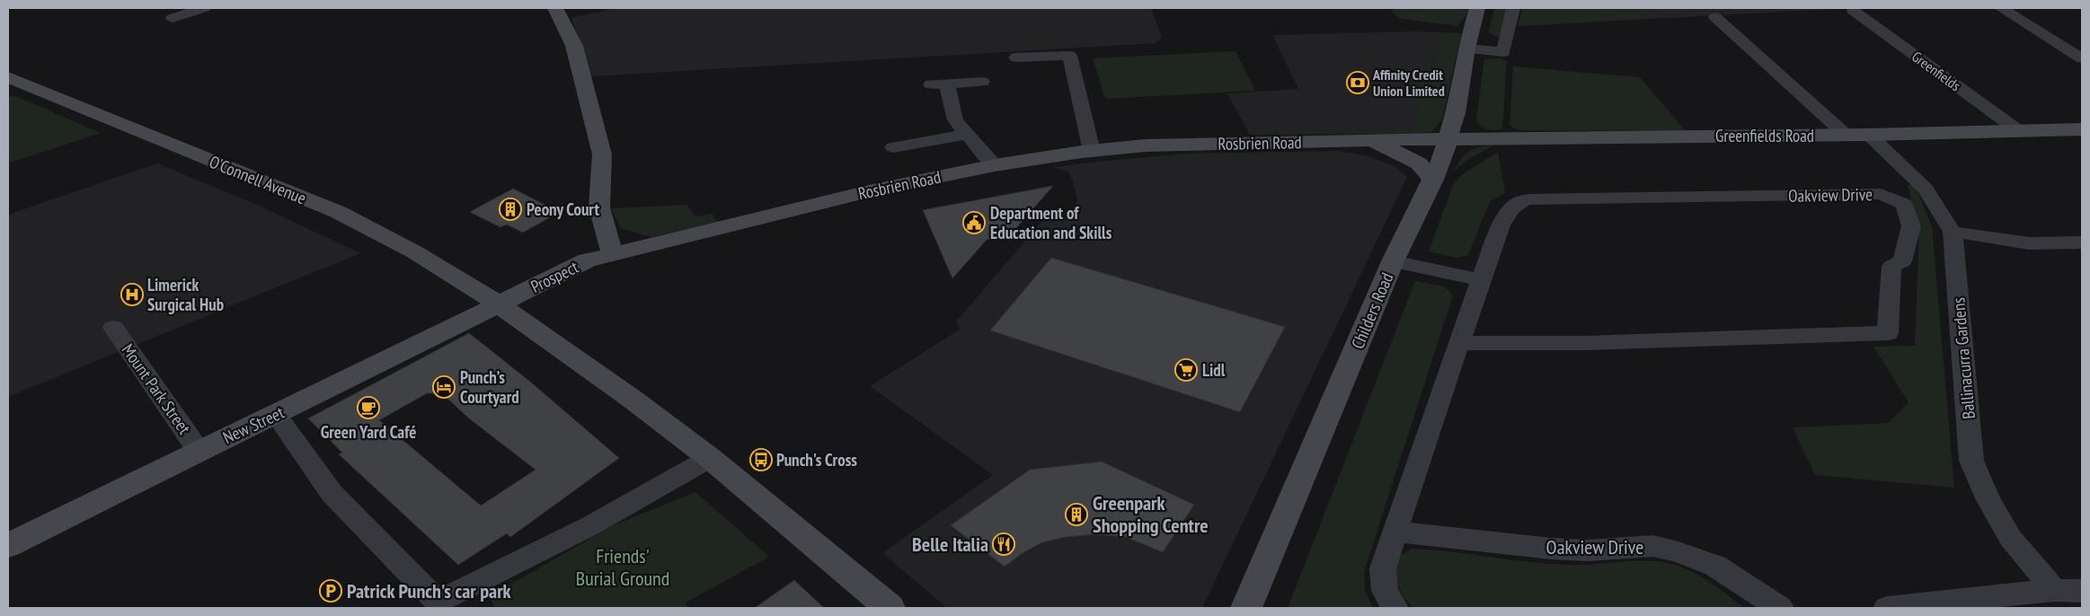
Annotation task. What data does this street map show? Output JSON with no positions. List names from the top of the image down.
{
  "streets": {
    "main road": [
      "Greenfields Road",
      "Rosbrien Road",
      "O'Connell Avenue",
      "Prospect",
      "Childers Road",
      "New Street"
    ],
    "street": [
      "Greenfields",
      "Oakview Drive",
      "Ballinacurra Gardens",
      "Mount Park Street"
    ]
  },
  "crossings": [
    ["Greenfields", "Greenfields Road"],
    ["Greenfields Road", "Rosbrien Road"],
    ["Greenfields Road", "Childers Road"],
    ["Rosbrien Road", "Prospect"],
    ["Rosbrien Road", "Childers Road"],
    ["O'Connell Avenue", "Prospect"],
    ["O'Connell Avenue", "New Street"],
    ["Prospect", "New Street"],
    ["Mount Park Street", "New Street"]
  ],
  "parks": ["Friends' Burial Ground"],
  "places": {
    "bank": ["Affinity Credit Union Limited"],
    "building": ["Peony Court", "Greenpark Shopping Centre"],
    "public building": ["Department of Education and Skills"],
    "hospital": ["Limerick Surgical Hub"],
    "supermarket": ["Lidl"],
    "hotel": ["Punch’s Courtyard"],
    "cafe": ["Green Yard Café"],
    "bus stop": ["Punch's Cross"],
    "restaurant": ["Belle Italia"],
    "parking": ["Patrick Punch's car park"]
  }
}
